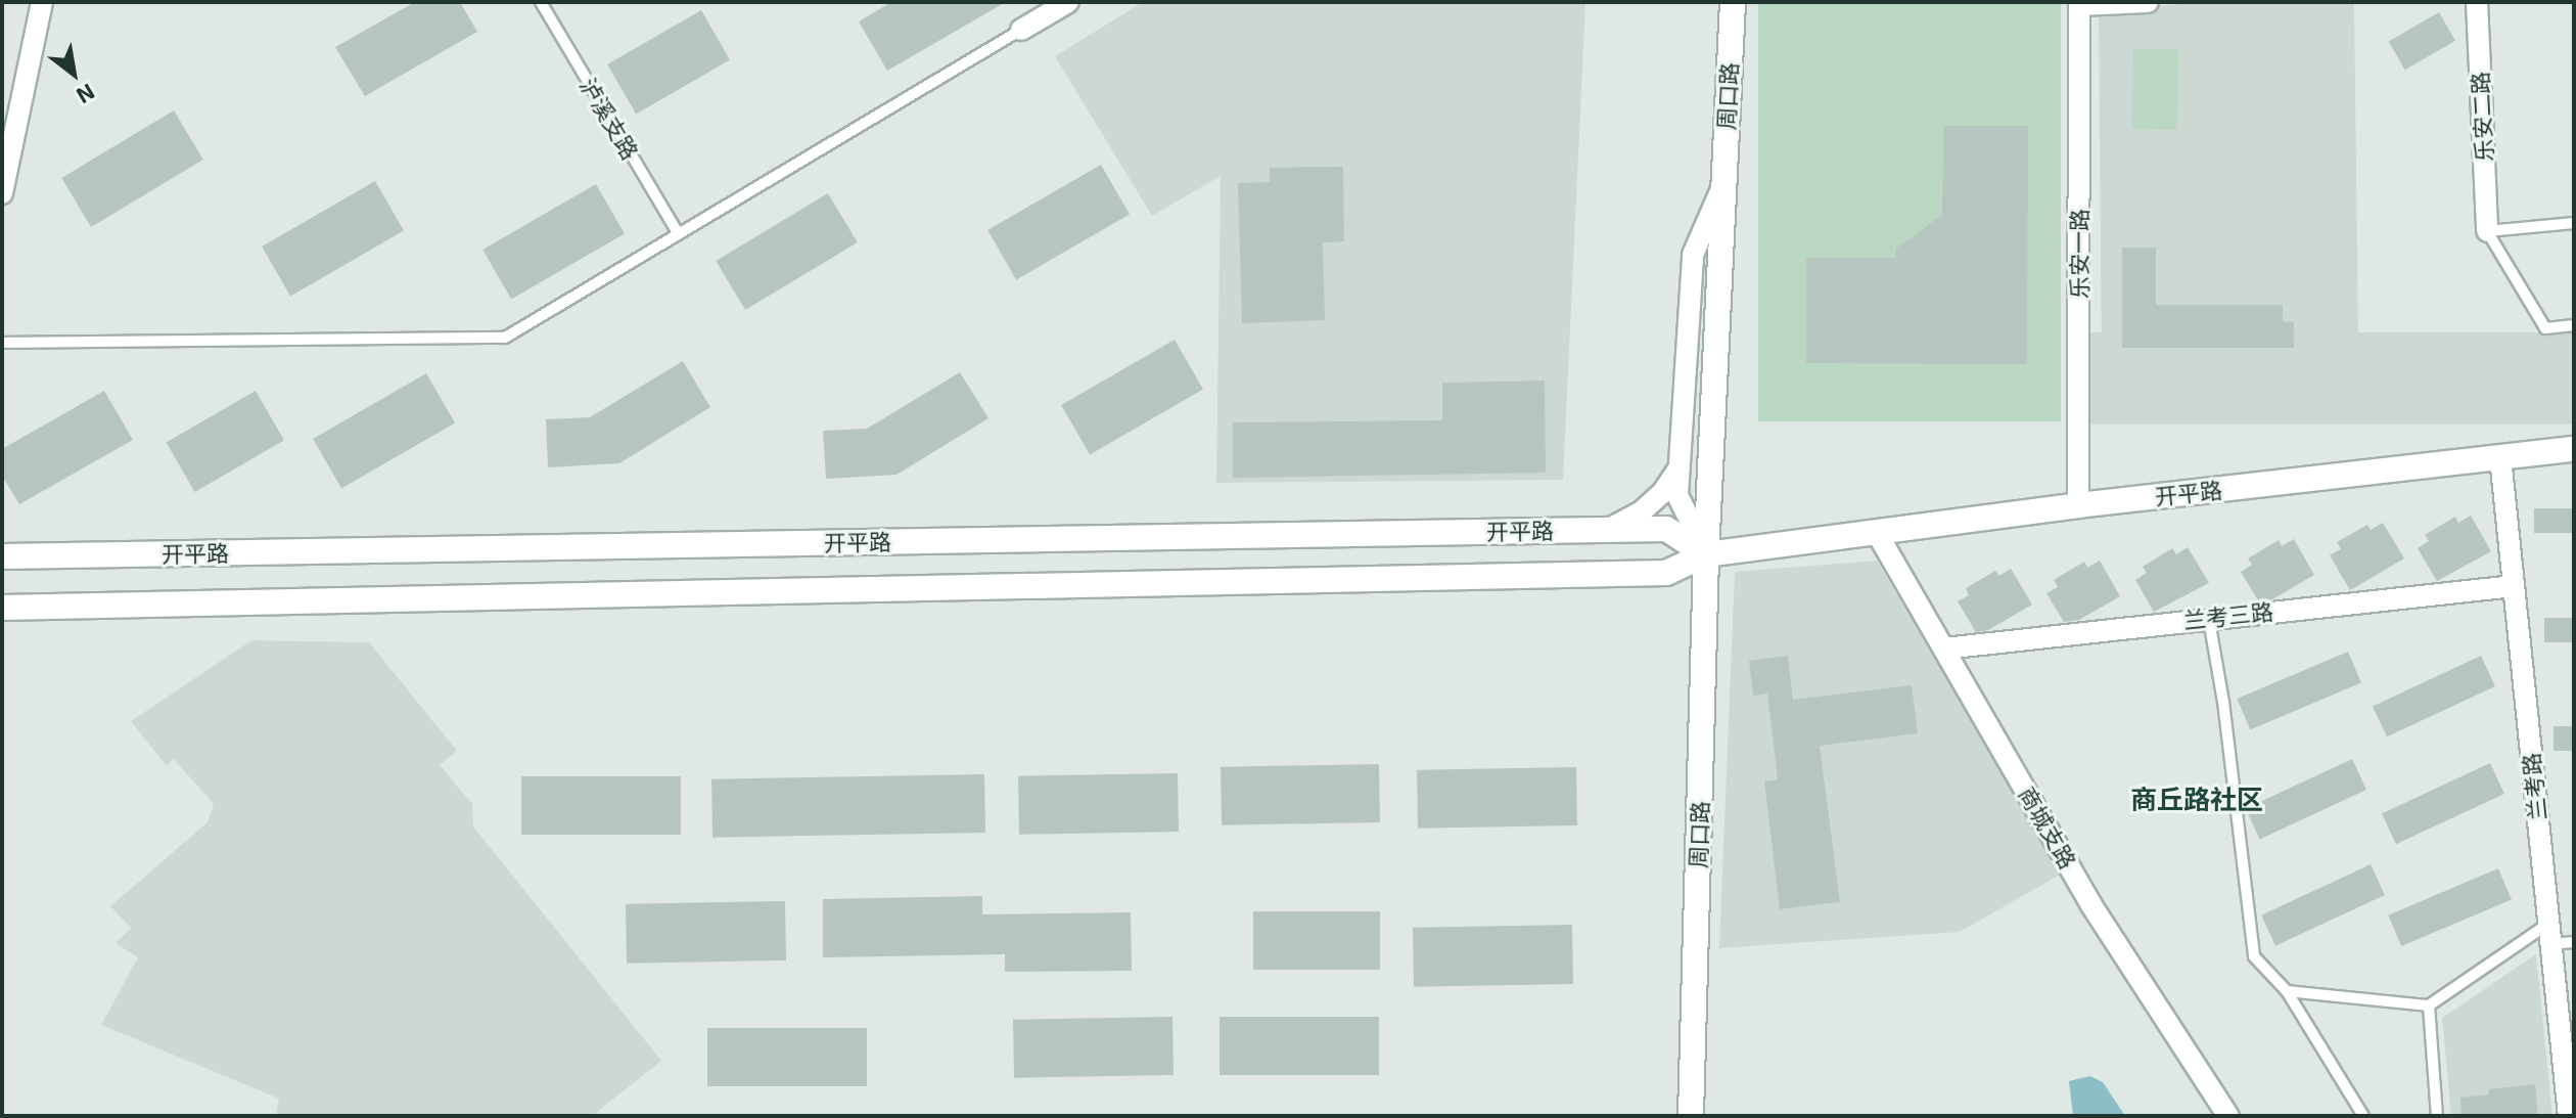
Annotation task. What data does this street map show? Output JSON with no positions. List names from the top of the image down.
{
  "streets": {
    "main road": ["周口路", "开平路"],
    "street": [
      "乐安二路",
      "乐安一路",
      "兰考三路",
      "兰考路",
      "商城支路"
    ],
    "lane": ["泸溪支路"]
  },
  "crossings": [
    ["周口路", "开平路"],
    ["乐安一路", "开平路"],
    ["开平路", "兰考路"],
    ["开平路", "商城支路"],
    ["兰考三路", "兰考路"],
    ["兰考三路", "商城支路"]
  ],
  "districts": ["商丘路社区"],
  "north": "bottom right"
}
